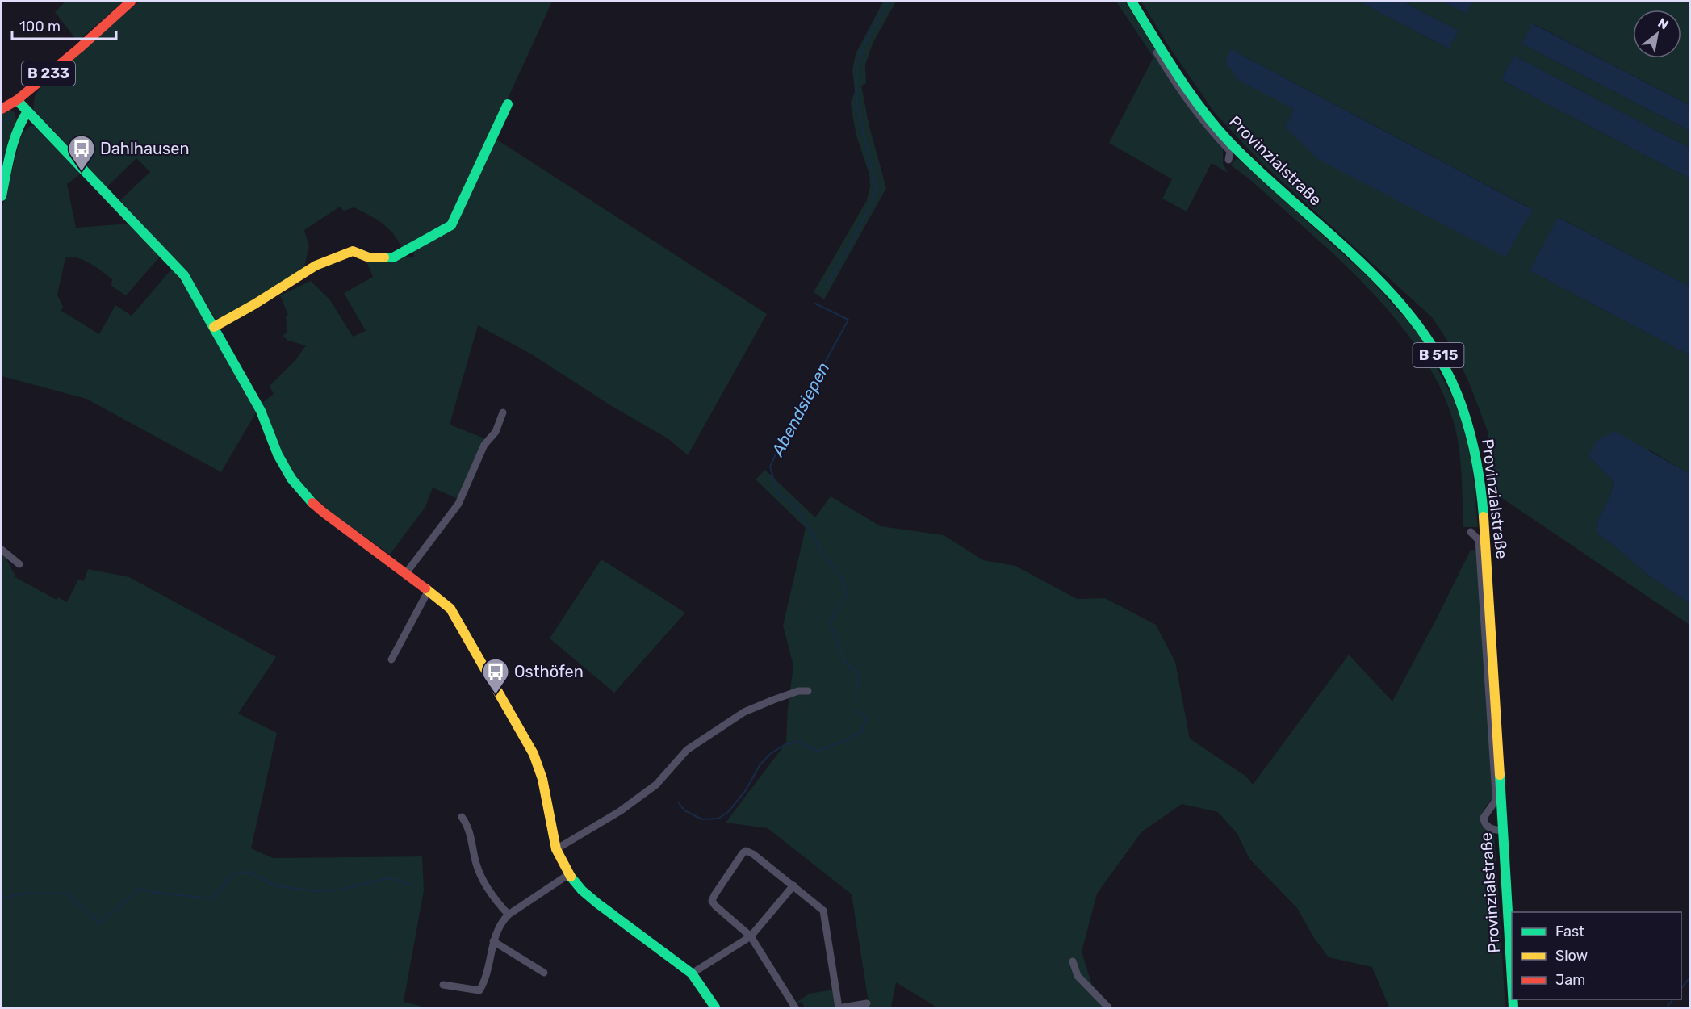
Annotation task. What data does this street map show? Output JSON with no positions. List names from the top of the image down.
{
  "streets": {
    "street": ["B 233", "Provinzialstraße", "B 515"]
  },
  "water": ["Abendsiepen"],
  "places": {
    "bus stop": ["Dahlhausen", "Osthöfen"]
  },
  "legend": ["Fast", "Slow", "Jam"],
  "scale_bar": "100 m",
  "north": "top right"
}
